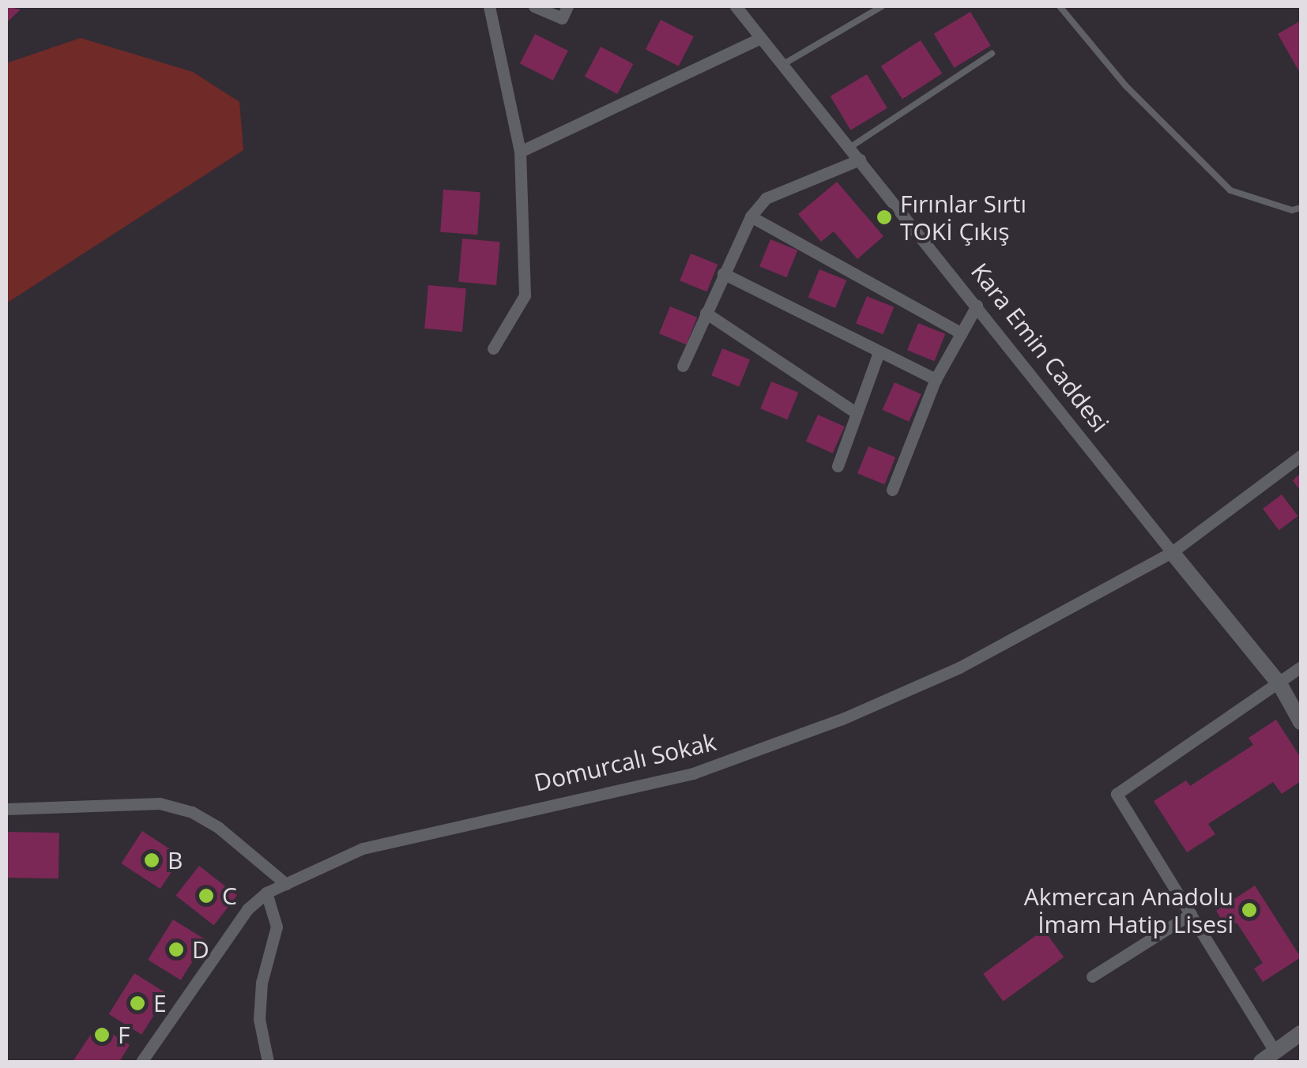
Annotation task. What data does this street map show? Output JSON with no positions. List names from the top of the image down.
{
  "streets": {
    "street": ["Kara Emin Caddesi", "Domurcalı Sokak"]
  },
  "crossings": [
    ["Kara Emin Caddesi", "Domurcalı Sokak"]
  ],
  "places": [
    "Fırınlar Sırtı TOKİ Çıkış",
    "B",
    "C",
    "Akmercan Anadolu İmam Hatip Lisesi",
    "D",
    "E",
    "F"
  ]
}
